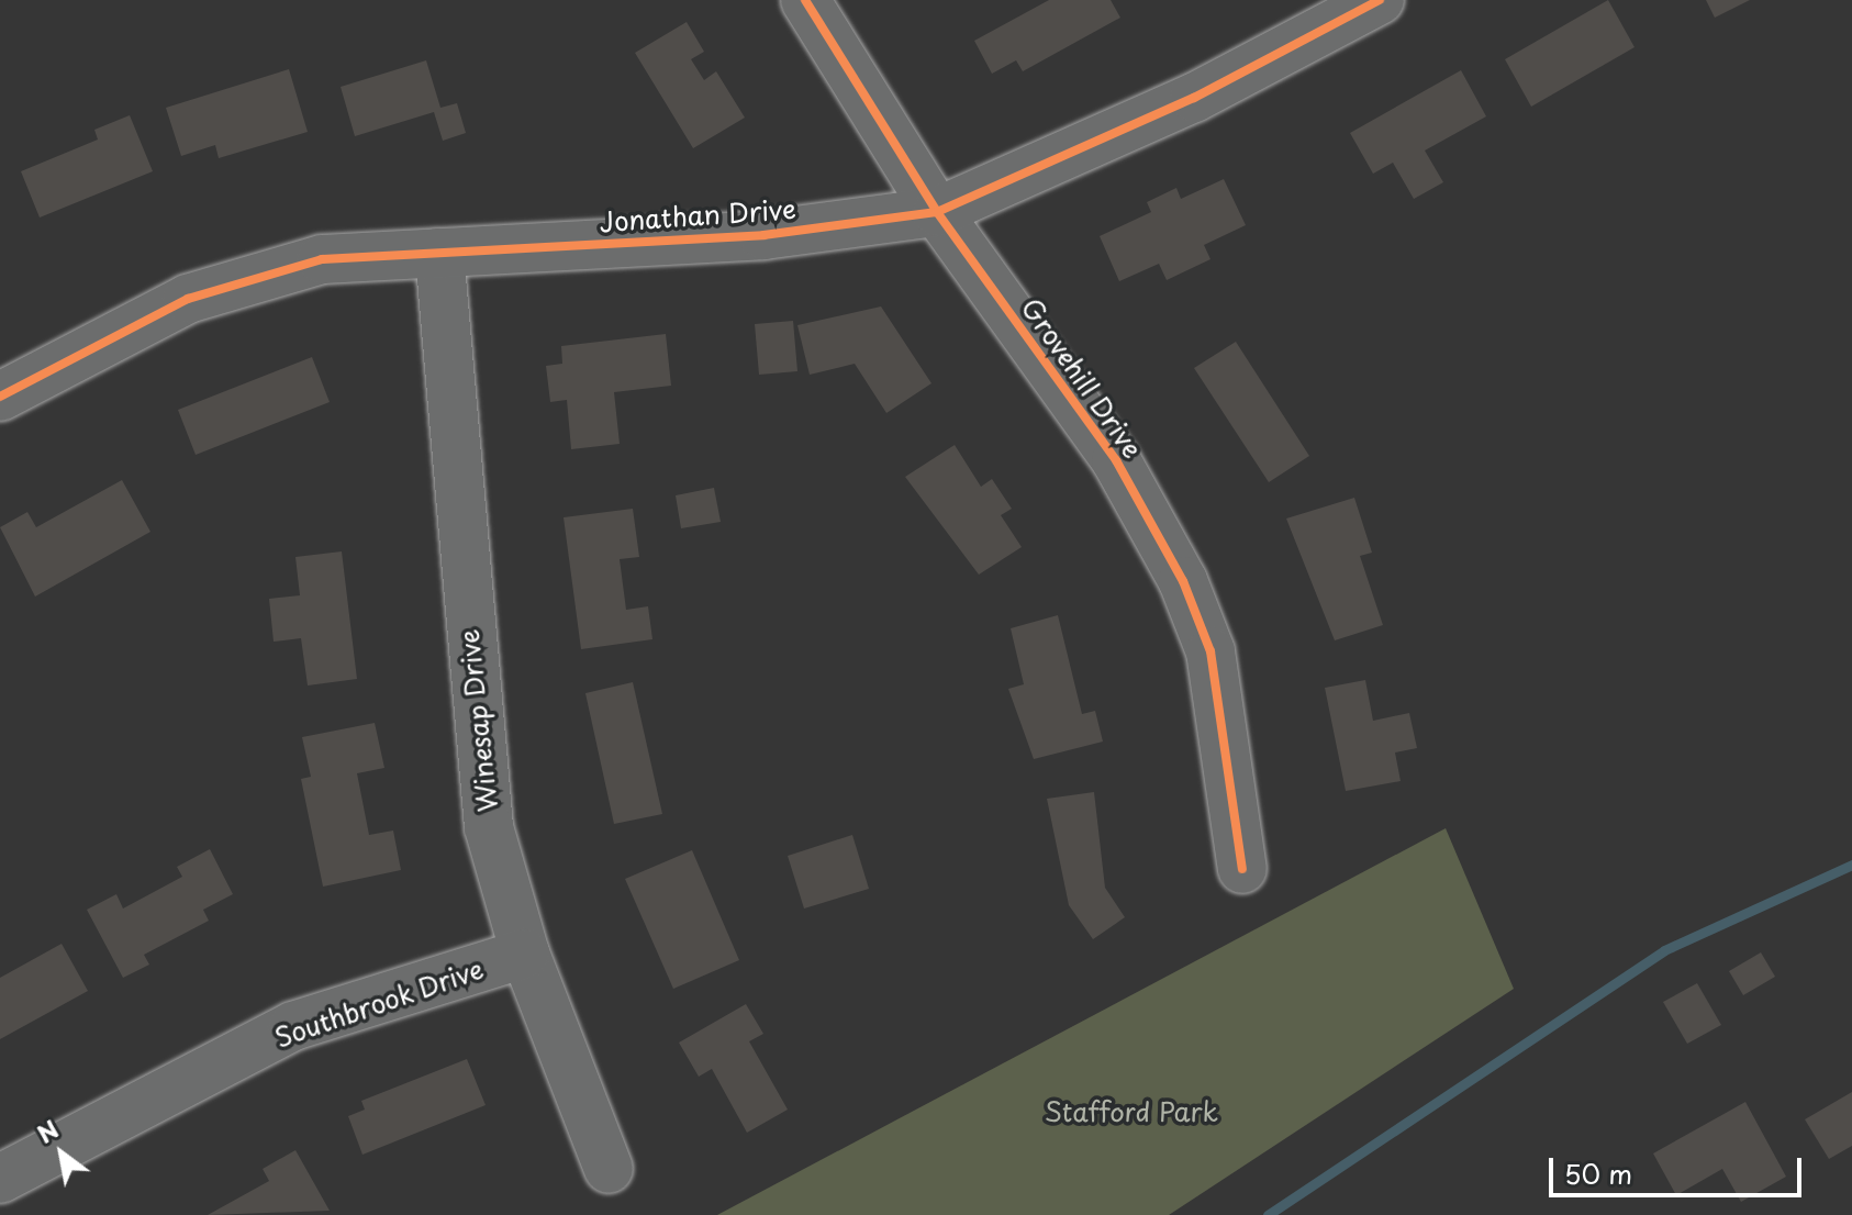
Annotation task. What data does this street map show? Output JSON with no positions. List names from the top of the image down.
{
  "streets": {
    "street": [
      "Jonathan Drive",
      "Grovehill Drive",
      "Winesap Drive",
      "Southbrook Drive"
    ]
  },
  "crossings": [
    ["Jonathan Drive", "Grovehill Drive"],
    ["Jonathan Drive", "Winesap Drive"],
    ["Winesap Drive", "Southbrook Drive"]
  ],
  "parks": ["Stafford Park"],
  "scale_bar": "50 m",
  "north": "top left"
}
